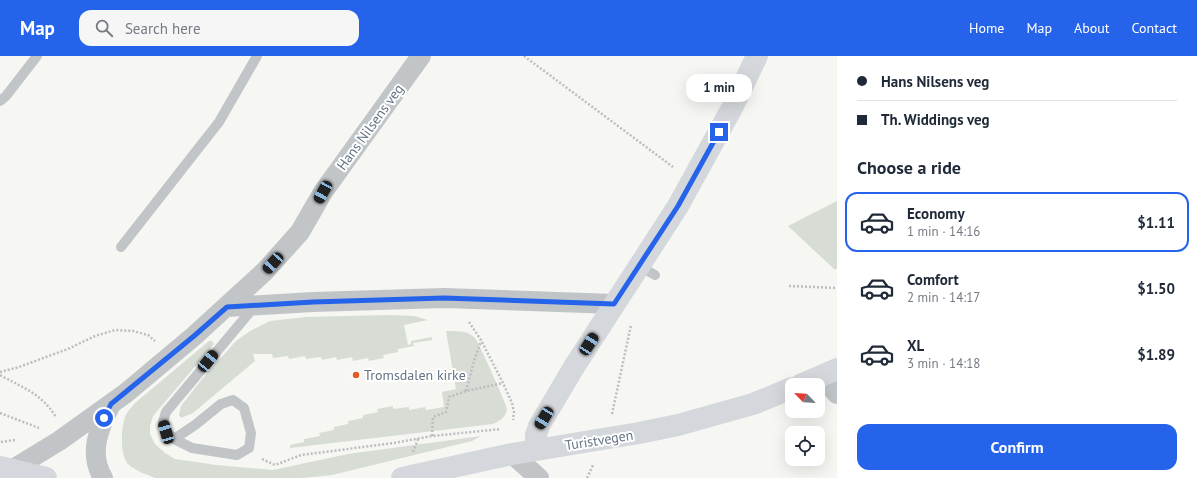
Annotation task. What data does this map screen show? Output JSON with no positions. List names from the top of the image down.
{
  "streets": {
    "street": ["Hans Nilsens veg", "Turistvegen"]
  },
  "places": ["Tromsdalen kirke"],
  "north": "top left",
  "page": {
    "header": "Map",
    "search": "Search here",
    "nav": [
      "Home",
      "Map",
      "About",
      "Contact"
    ],
    "banner": ["Hans Nilsens veg", "Th. Widdings veg"],
    "bubble": "1 min",
    "heading": "Choose a ride",
    "list": [
      {
        "name": "Economy",
        "note": "1 min · 14:16",
        "value": "$1.11"
      },
      {
        "name": "Comfort",
        "note": "2 min · 14:17",
        "value": "$1.50"
      },
      {
        "name": "XL",
        "note": "3 min · 14:18",
        "value": "$1.89"
      }
    ],
    "buttons": "Confirm"
  }
}
